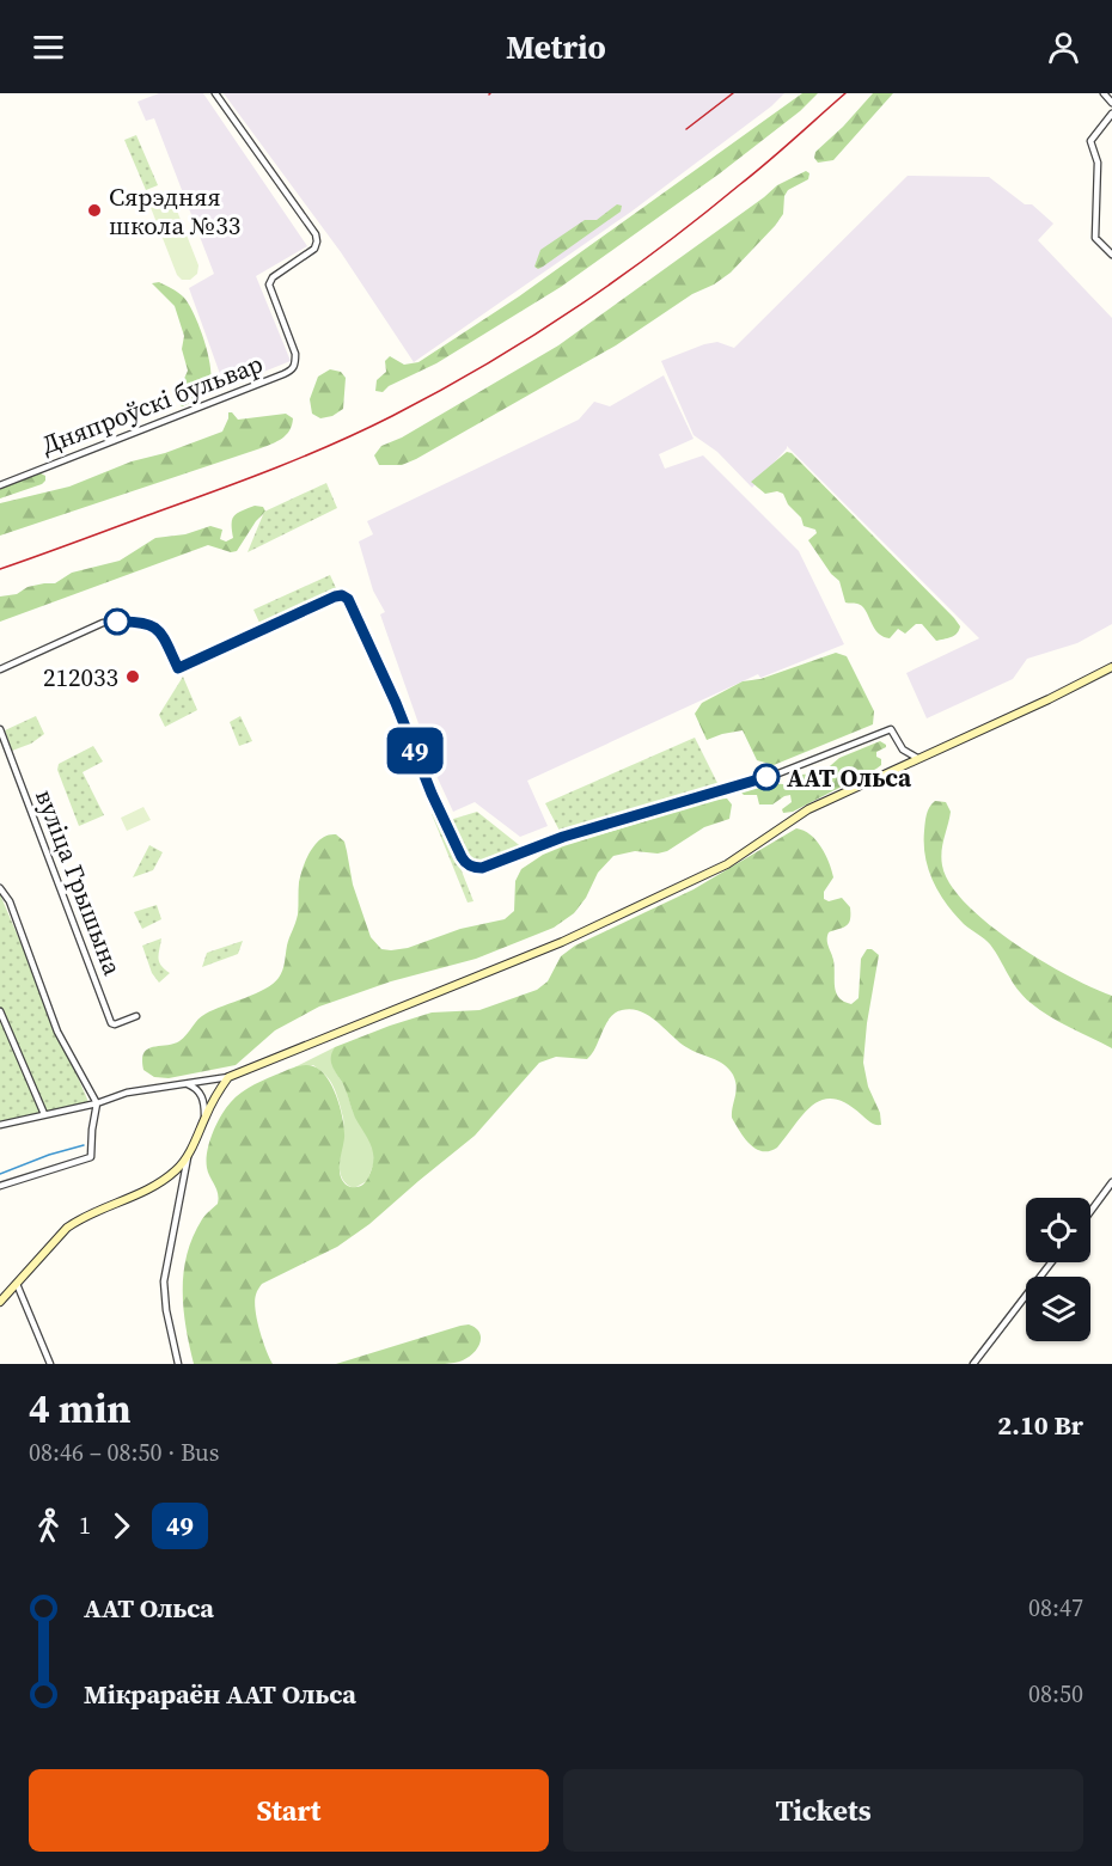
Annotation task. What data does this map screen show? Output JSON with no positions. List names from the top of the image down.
{
  "streets": {
    "street": ["Дняпроўскі бульвар", "вуліца Грышына"]
  },
  "places": ["Сярэдняя школа №33", "212033", "ААТ Ольса"],
  "lines": ["bus line 49"],
  "page": {
    "header": "Metrio",
    "on_map": "49",
    "heading": ["4 min", "08:46 – 08:50 · Bus", "2.10 Br"],
    "legs": ["1", "49"],
    "list": [
      {
        "name": "ААТ Ольса",
        "value": "08:47"
      },
      {
        "name": "Мікрараён ААТ Ольса",
        "value": "08:50"
      }
    ],
    "buttons": ["Start", "Tickets"]
  }
}
